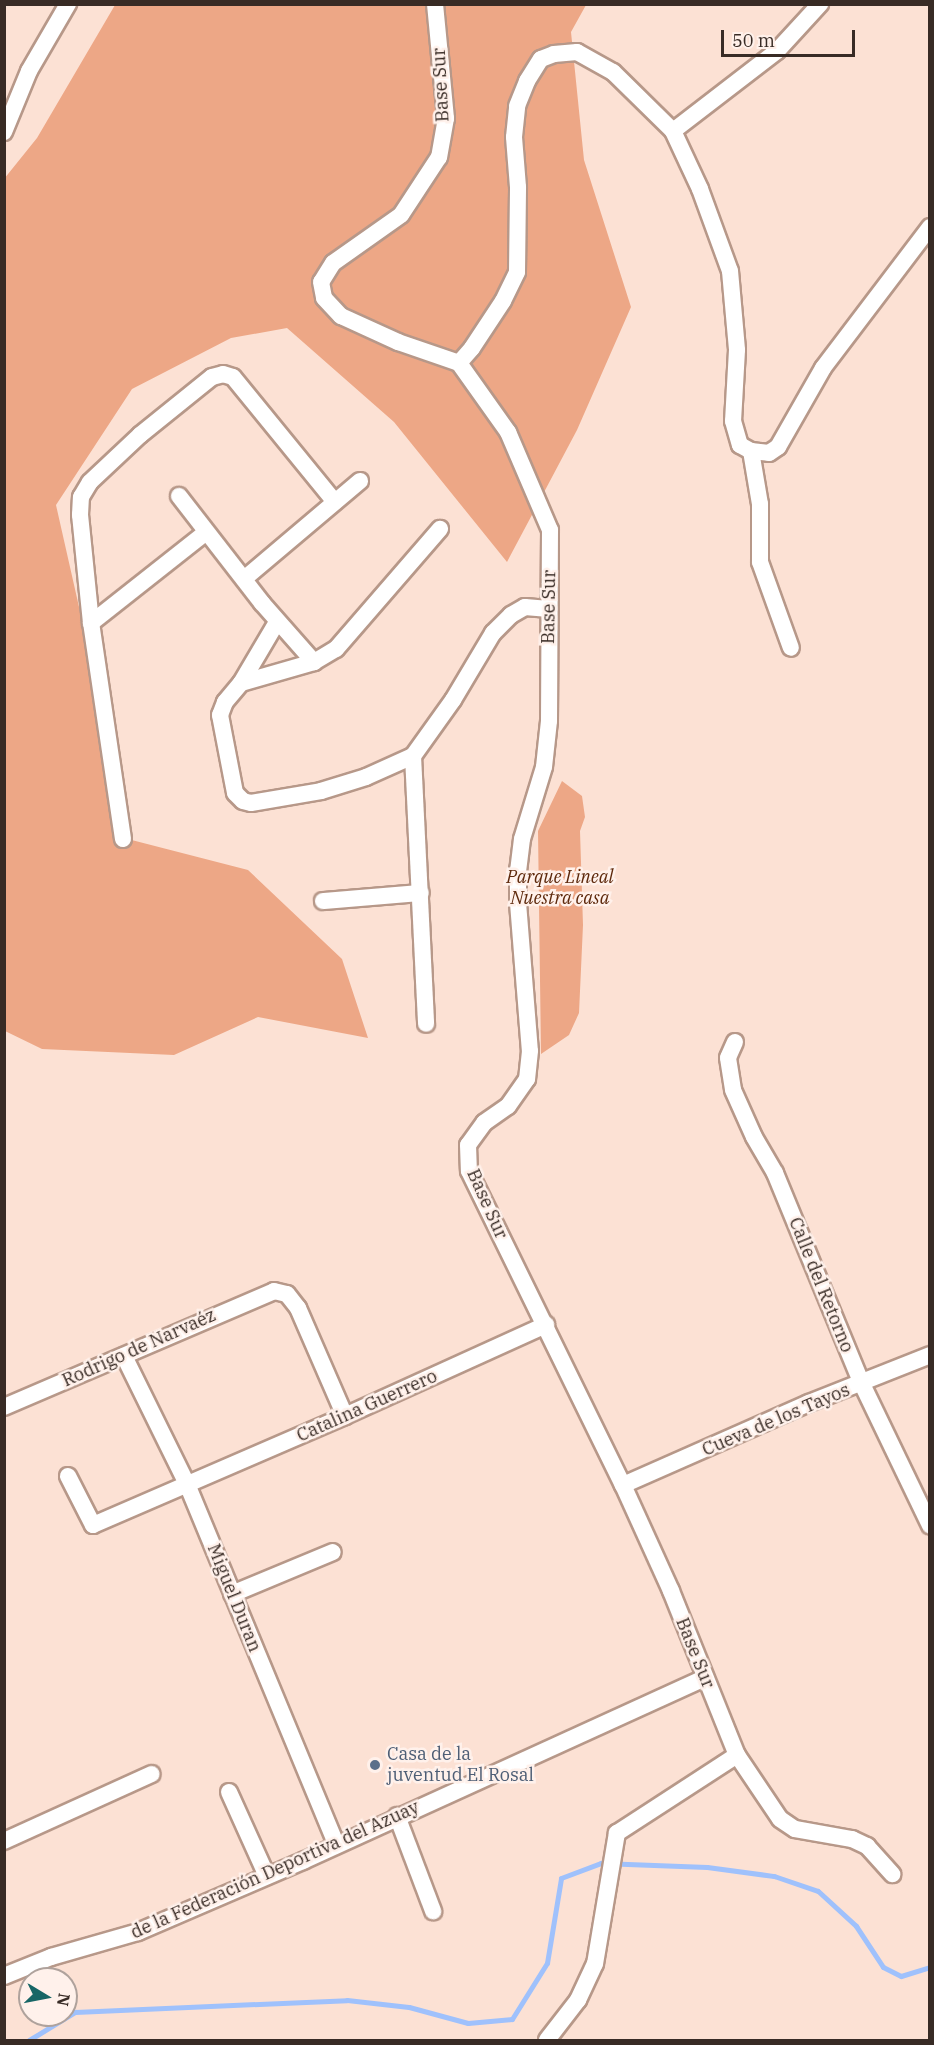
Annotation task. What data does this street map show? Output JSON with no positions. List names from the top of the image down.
{
  "streets": {
    "street": [
      "Base Sur",
      "Calle del Retorno",
      "Rodrigo de Narvaéz",
      "Catalina Guerrero",
      "Cueva de los Tayos",
      "Miguel Duran",
      "de la Federación Deportiva del Azuay"
    ]
  },
  "crossings": [
    ["Base Sur", "Catalina Guerrero"],
    ["Base Sur", "Cueva de los Tayos"],
    ["Base Sur", "de la Federación Deportiva del Azuay"],
    ["Calle del Retorno", "Cueva de los Tayos"],
    ["Rodrigo de Narvaéz", "Catalina Guerrero"],
    ["Rodrigo de Narvaéz", "Miguel Duran"],
    ["Catalina Guerrero", "Miguel Duran"],
    ["Miguel Duran", "de la Federación Deportiva del Azuay"]
  ],
  "parks": ["Parque Lineal Nuestra casa"],
  "places": ["Casa de la juventud El Rosal"],
  "scale_bar": "50 m",
  "north": "right"
}
